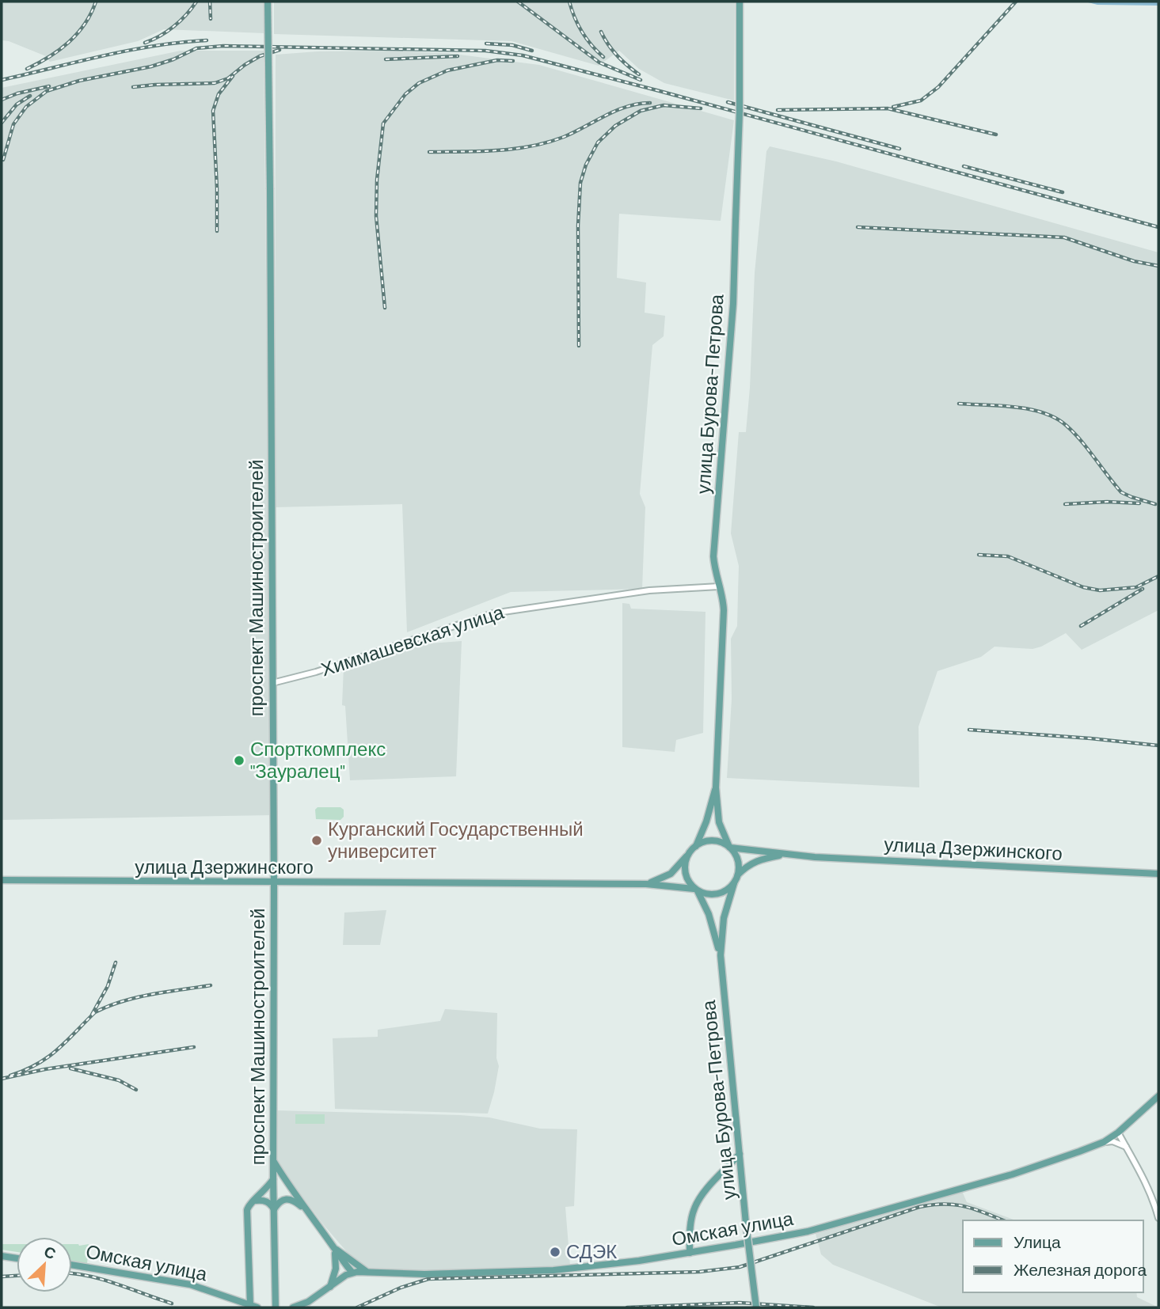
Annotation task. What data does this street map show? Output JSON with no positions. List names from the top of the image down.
{
  "streets": {
    "main road": [
      "улица Бурова-Петрова",
      "проспект Машиностроителей",
      "улица Дзержинского",
      "Омская улица"
    ],
    "street": ["Химмашевская улица"]
  },
  "crossings": [
    ["улица Бурова-Петрова", "Химмашевская улица"],
    ["улица Бурова-Петрова", "улица Дзержинского"],
    ["проспект Машиностроителей", "Химмашевская улица"],
    ["проспект Машиностроителей", "улица Дзержинского"]
  ],
  "places": ["Спорткомплекс \"Зауралец\"", "Курганский Государственный университет", "СДЭК"],
  "legend": ["Улица", "Железная дорога"],
  "north": "top right"
}
